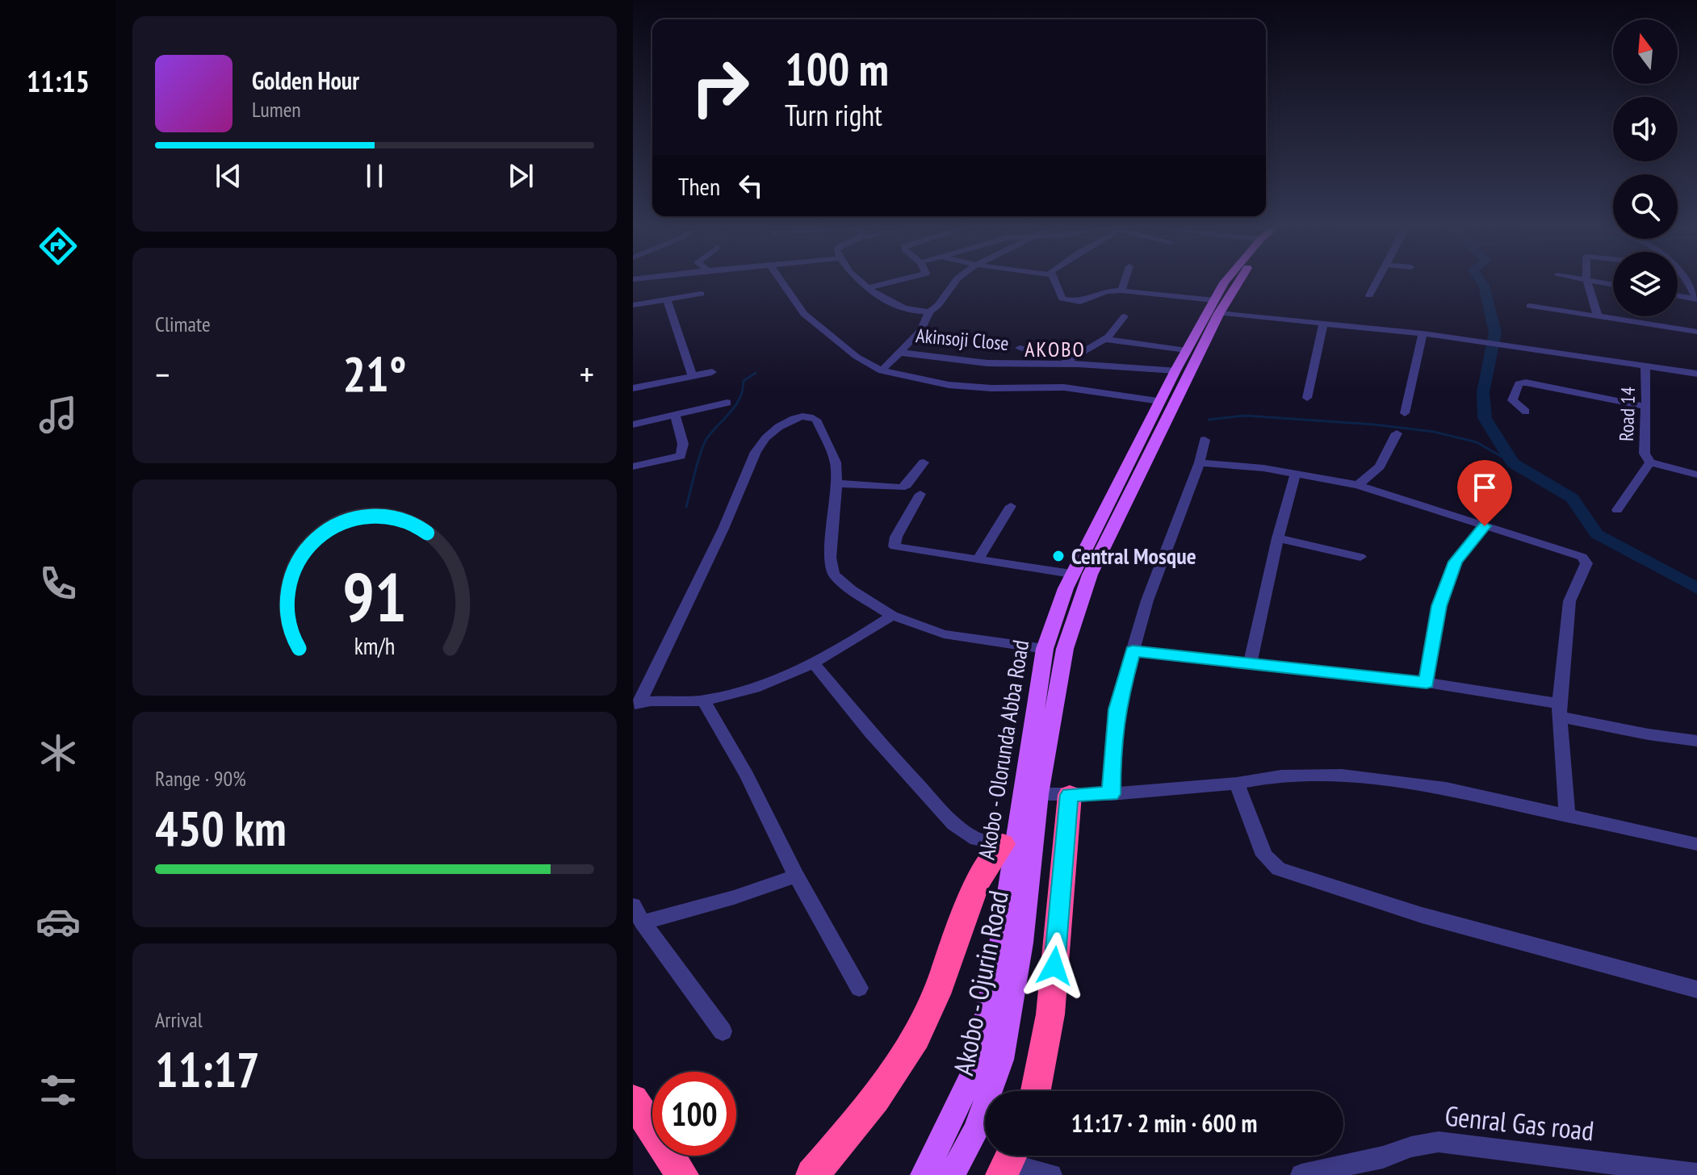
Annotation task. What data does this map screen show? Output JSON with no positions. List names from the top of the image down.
{
  "streets": {
    "main road": ["Akobo - Olorunda Abba Road", "Akobo - Ojurin Road"],
    "street": ["Akinsoji Close", "Road 14", "Genral Gas road"]
  },
  "crossings": [
    ["Akinsoji Close", "Akobo - Olorunda Abba Road"],
    ["Akobo - Olorunda Abba Road", "Akobo - Ojurin Road"]
  ],
  "districts": ["AKOBO"],
  "places": ["Central Mosque"],
  "north": "top",
  "page": {
    "tabs": "11:15",
    "turn": ["100 m", "Turn right"],
    "song": ["Golden Hour", "Lumen"],
    "then": "Then",
    "tile": [
      "Climate",
      ["Range · 90%", "450 km"],
      ["Arrival", "11:17"]
    ],
    "heat": ["−", "21°", "+"],
    "limit": "100",
    "trip": "11:17 · 2 min · 600 m",
    "gauge": ["91", "km/h"]
  }
}
